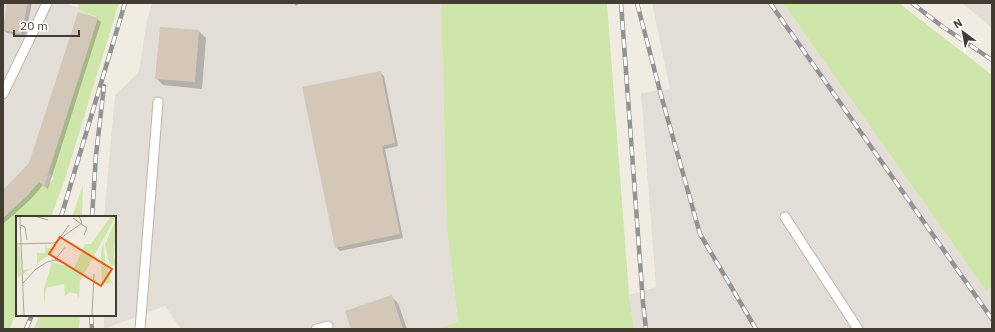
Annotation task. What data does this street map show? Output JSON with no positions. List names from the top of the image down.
{
  "scale_bar": "20 m",
  "north": "top left"
}
